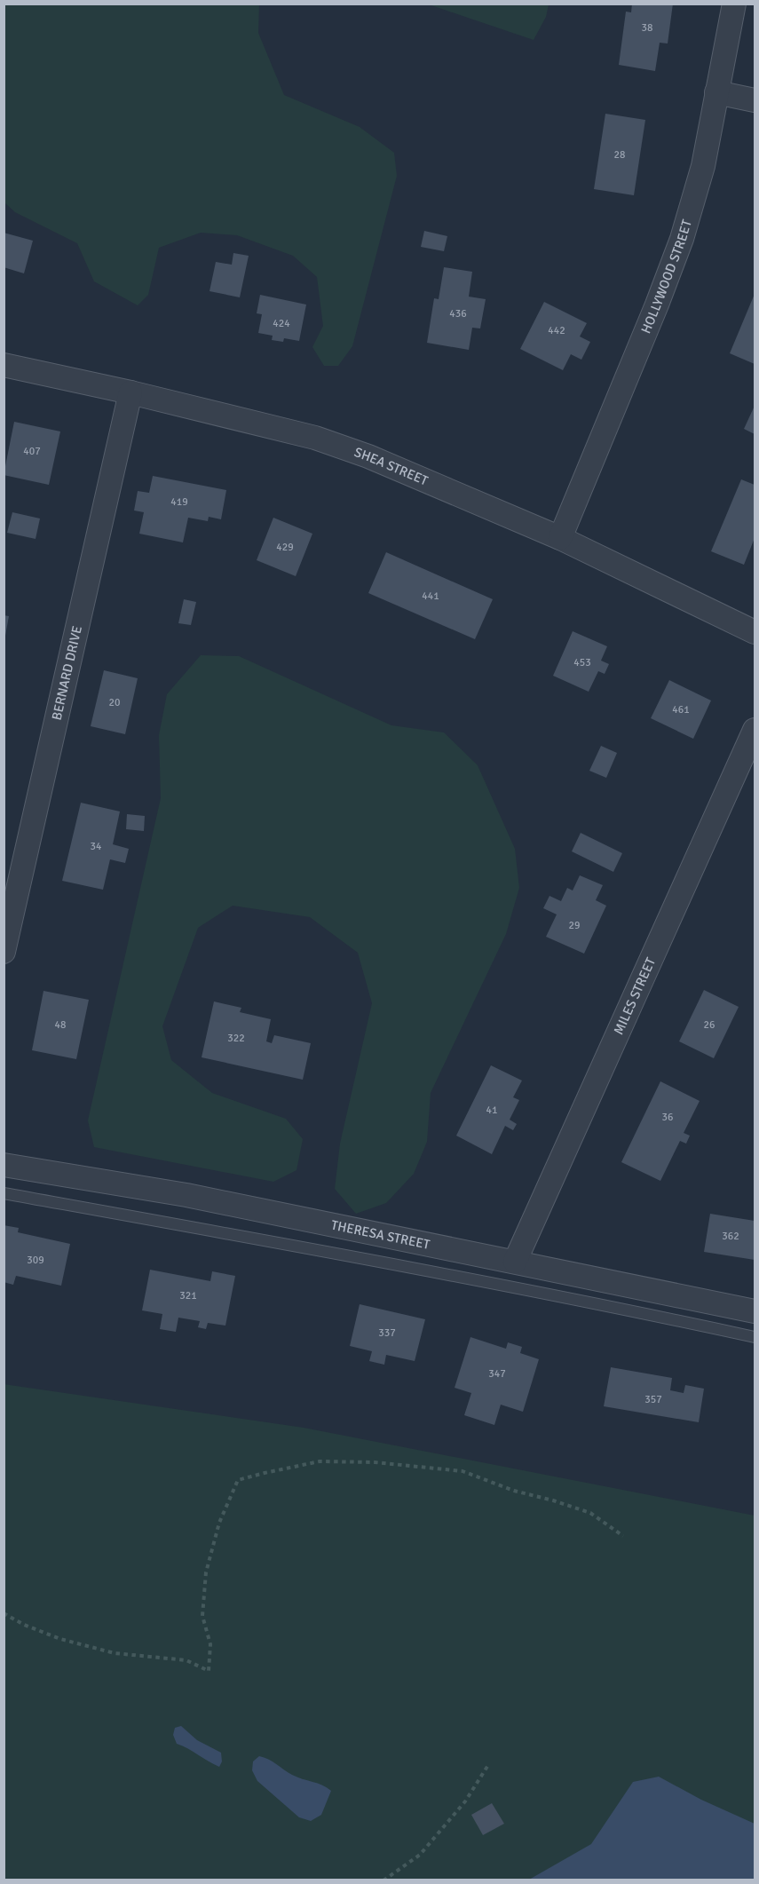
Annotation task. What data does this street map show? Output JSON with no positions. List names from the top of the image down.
{
  "streets": {
    "street": [
      "HOLLYWOOD STREET",
      "SHEA STREET",
      "BERNARD DRIVE",
      "MILES STREET",
      "THERESA STREET"
    ]
  },
  "crossings": [
    ["HOLLYWOOD STREET", "SHEA STREET"],
    ["SHEA STREET", "BERNARD DRIVE"],
    ["MILES STREET", "THERESA STREET"]
  ],
  "house_numbers": [
    "38",
    "28",
    "436",
    "424",
    "442",
    "407",
    "419",
    "429",
    "441",
    "453",
    "20",
    "461",
    "34",
    "29",
    "48",
    "26",
    "322",
    "41",
    "36",
    "362",
    "309",
    "321",
    "337",
    "347",
    "357"
  ]
}
